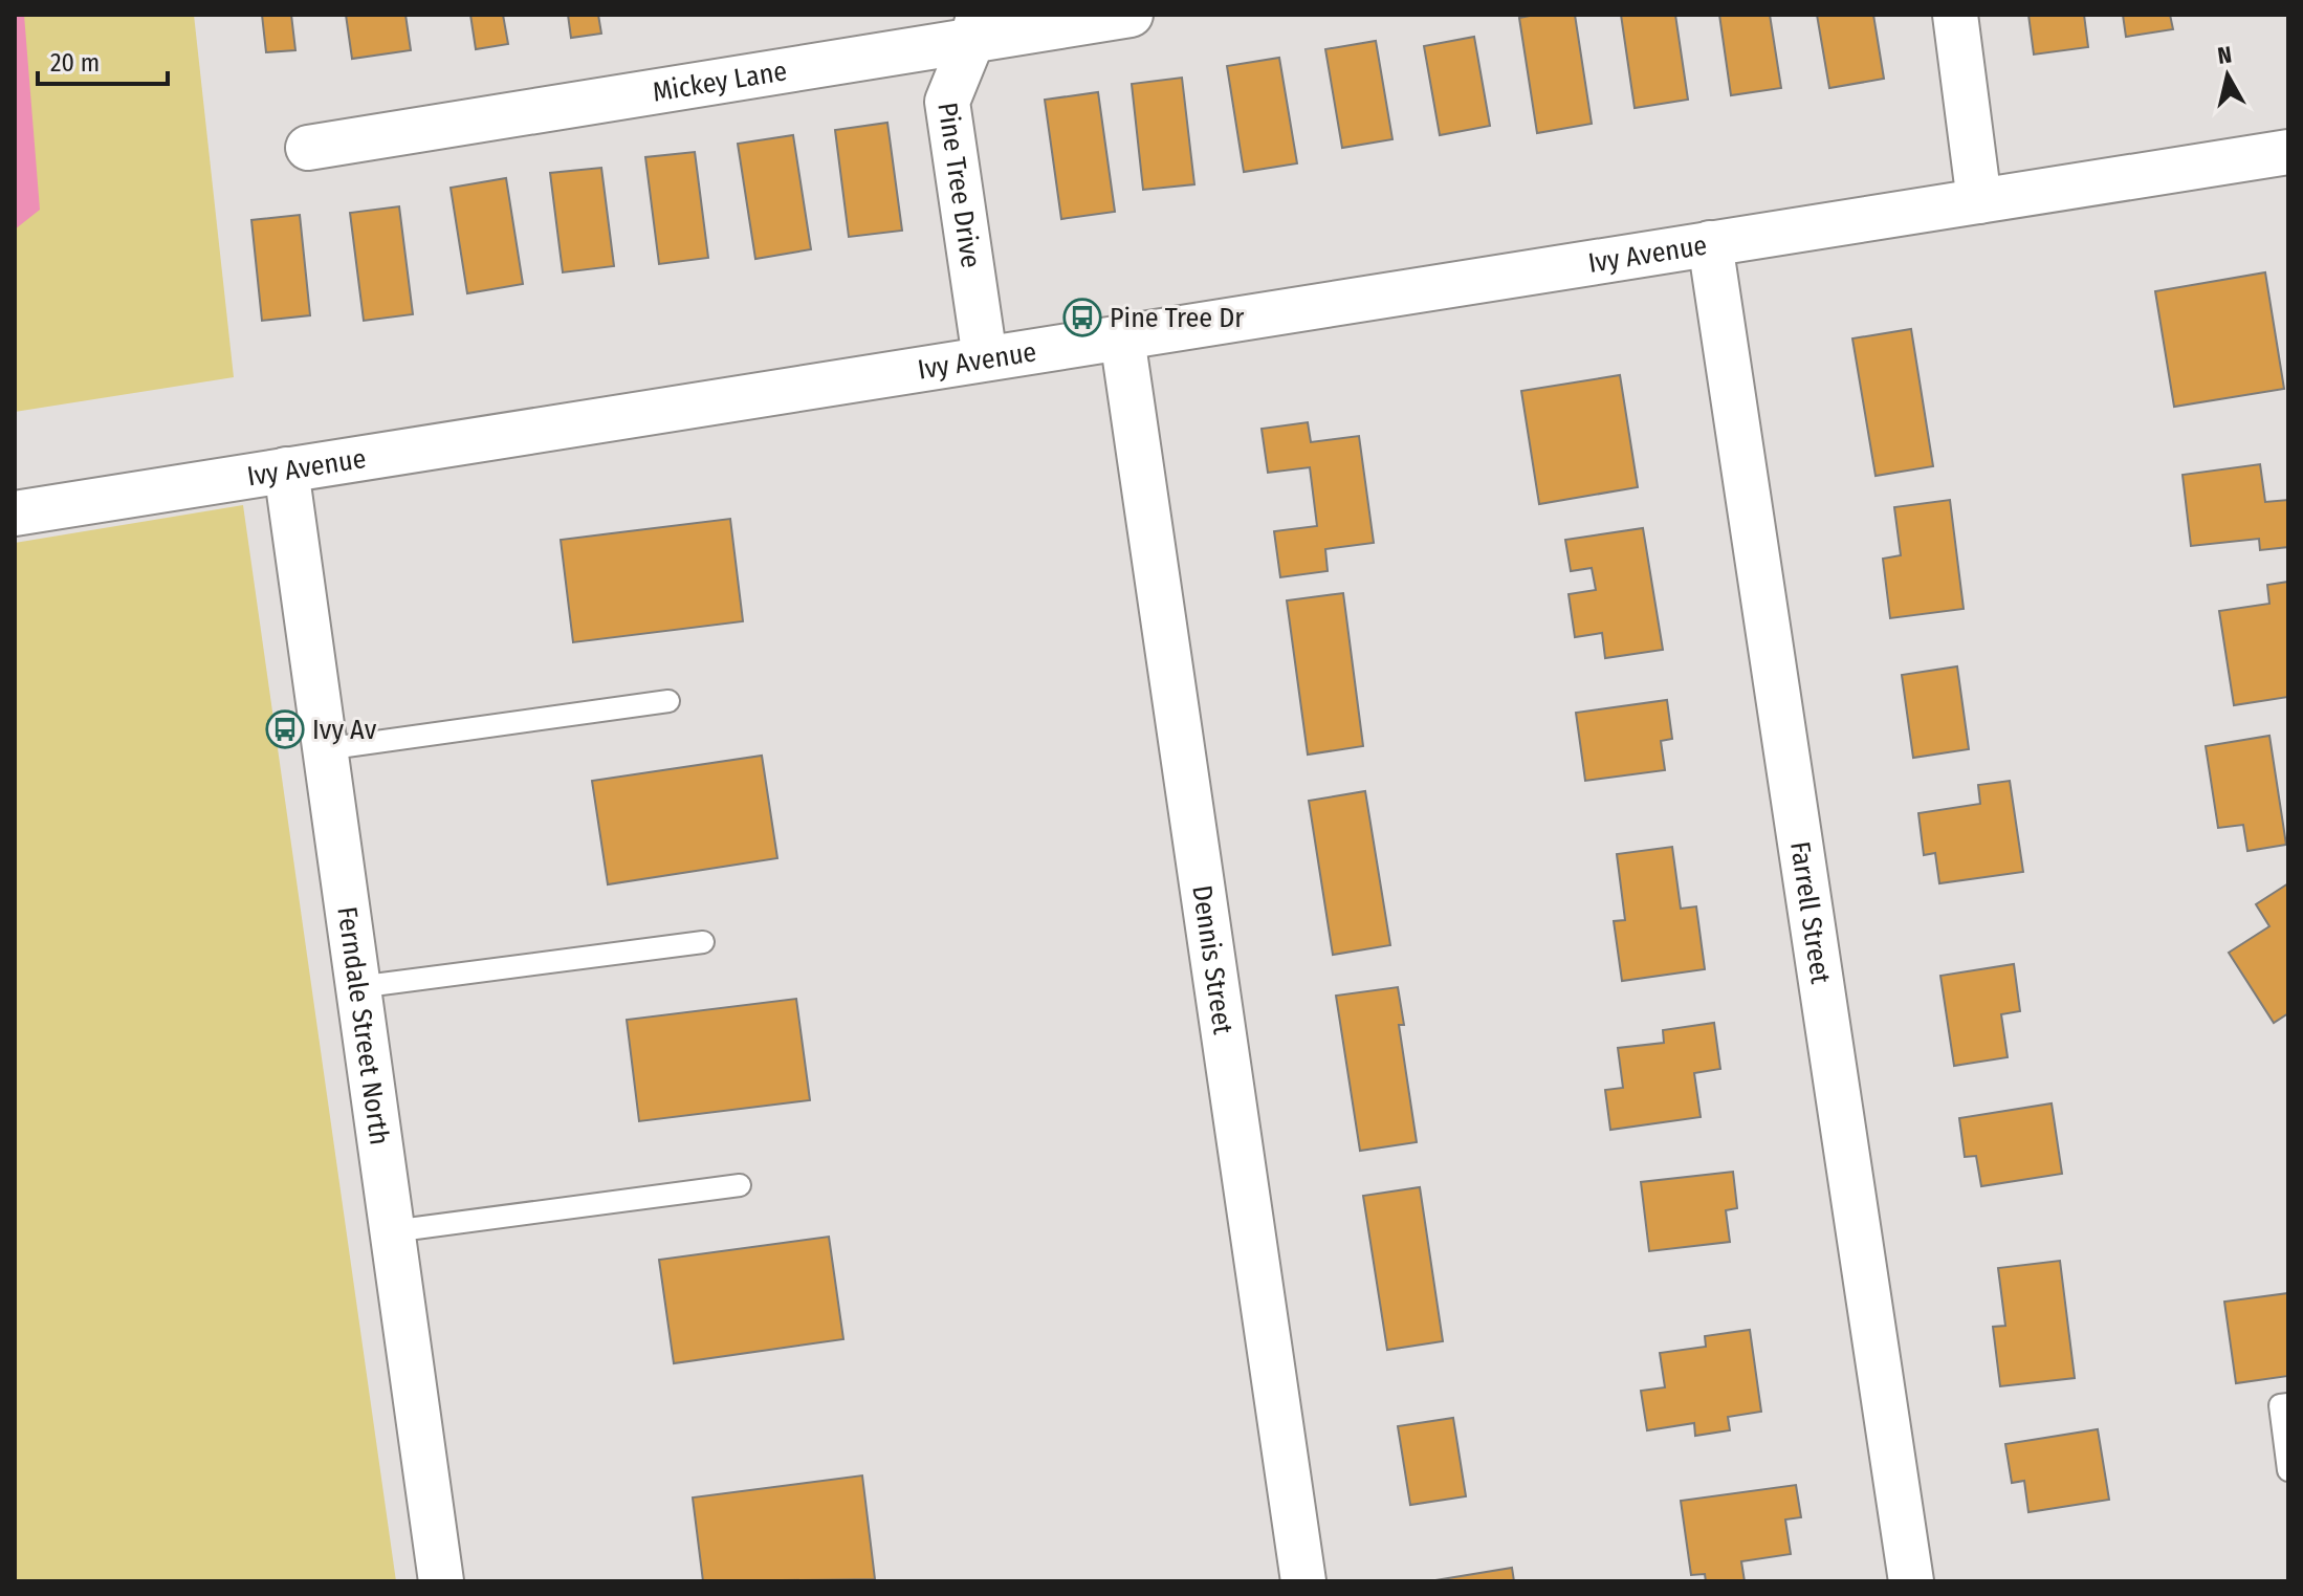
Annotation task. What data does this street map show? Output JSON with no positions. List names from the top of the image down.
{
  "streets": {
    "street": [
      "Mickey Lane",
      "Pine Tree Drive",
      "Ivy Avenue",
      "Farrell Street",
      "Dennis Street",
      "Ferndale Street North"
    ]
  },
  "crossings": [
    ["Mickey Lane", "Pine Tree Drive"],
    ["Pine Tree Drive", "Ivy Avenue"],
    ["Ivy Avenue", "Farrell Street"],
    ["Ivy Avenue", "Dennis Street"],
    ["Ivy Avenue", "Ferndale Street North"]
  ],
  "places": {
    "bus stop": ["Pine Tree Dr", "Ivy Av"]
  },
  "scale_bar": "20 m",
  "north": "top"
}
